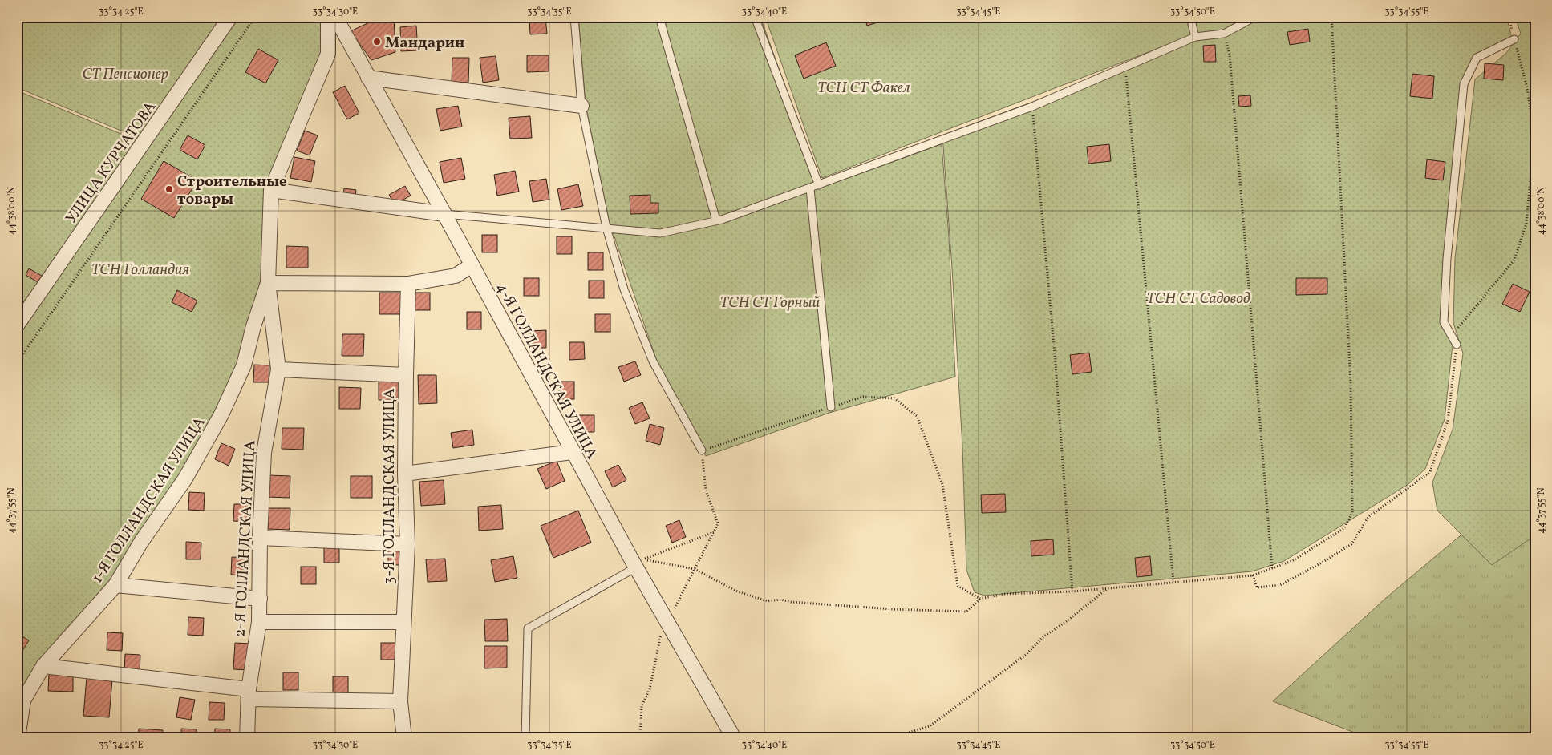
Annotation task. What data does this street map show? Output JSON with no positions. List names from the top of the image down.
{
  "streets": {
    "street": [
      "УЛИЦА КУРЧАТОВА",
      "4-Я ГОЛЛАНДСКАЯ УЛИЦА",
      "3-Я ГОЛЛАНДСКАЯ УЛИЦА",
      "1-Я ГОЛЛАНДСКАЯ УЛИЦА",
      "2-Я ГОЛЛАНДСКАЯ УЛИЦА"
    ]
  },
  "crossings": [
    ["1-Я ГОЛЛАНДСКАЯ УЛИЦА", "2-Я ГОЛЛАНДСКАЯ УЛИЦА"]
  ],
  "parks": [
    "СТ Пенсионер",
    "ТСН СТ Факел",
    "ТСН Голландия",
    "ТСН СТ Садовод",
    "ТСН СТ Горный"
  ],
  "places": ["Мандарин", "Строительные товары"],
  "coordinates": [
    "33°34'25\"E",
    "33°34'30\"E",
    "33°34'35\"E",
    "33°34'40\"E",
    "33°34'45\"E",
    "33°34'50\"E",
    "33°34'55\"E",
    "44°38'00\"N",
    "44°37'55\"N"
  ]
}
